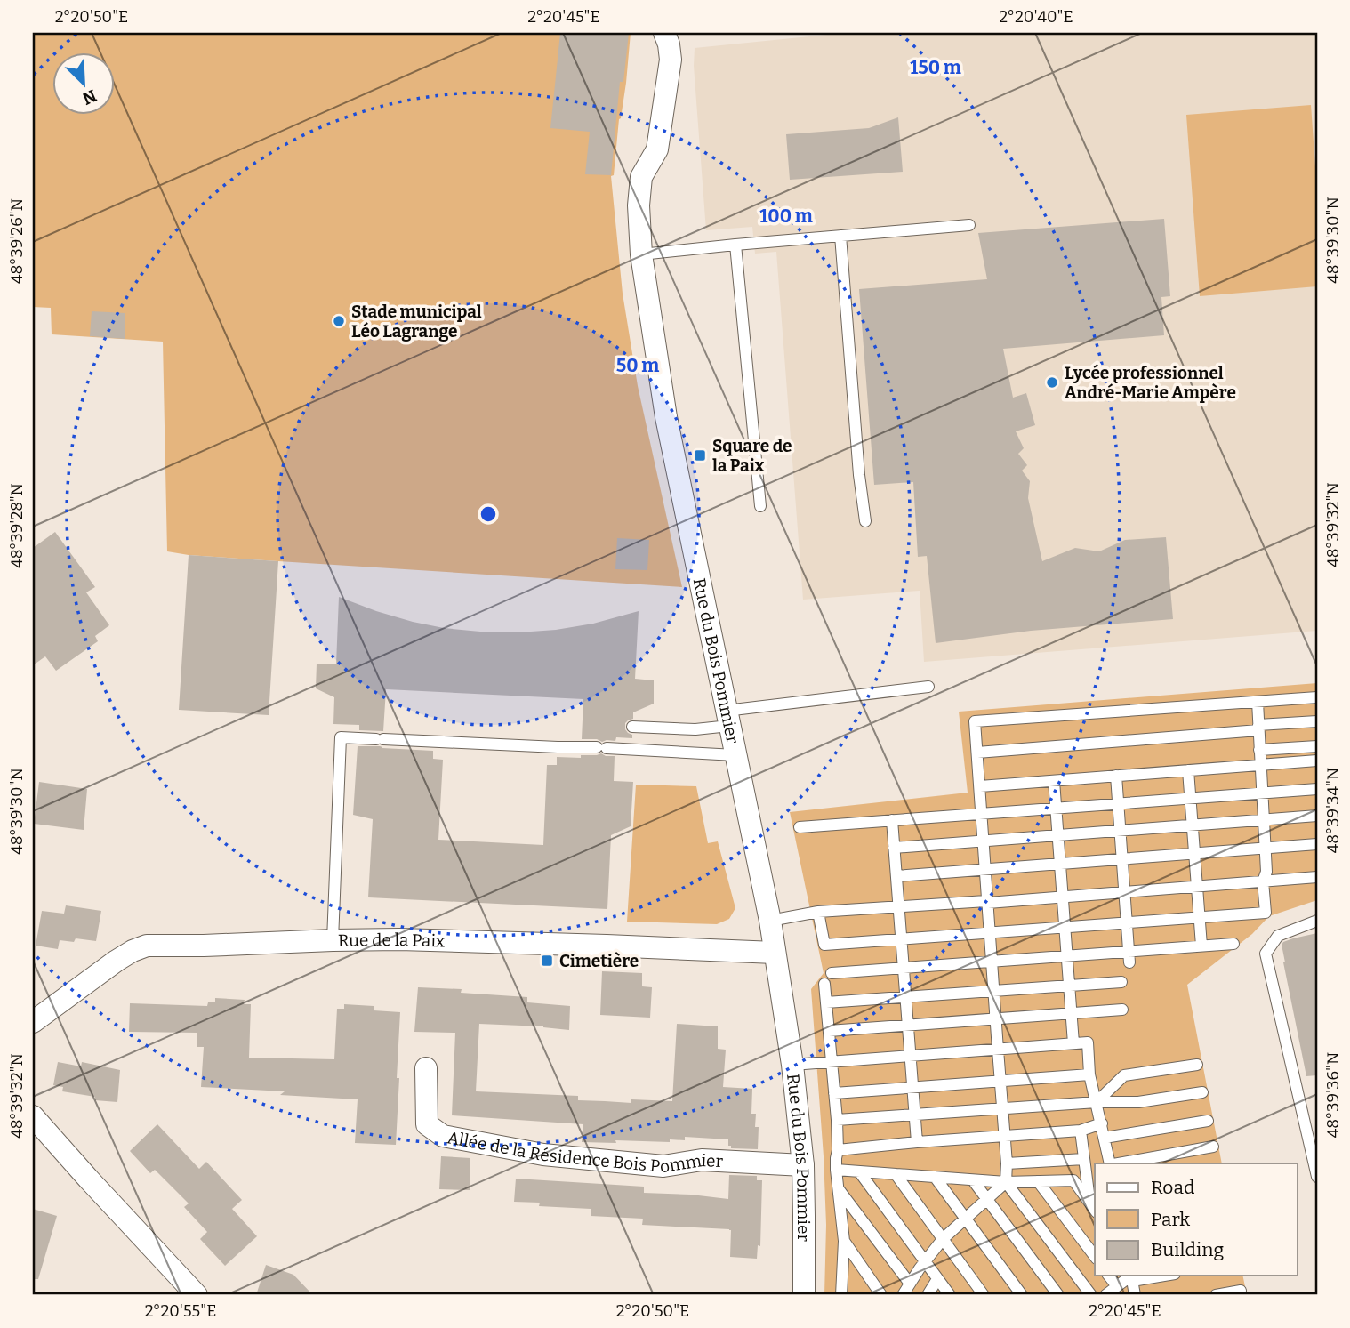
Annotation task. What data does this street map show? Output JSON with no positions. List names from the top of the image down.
{
  "streets": {
    "street": ["Rue du Bois Pommier", "Rue de la Paix", "Allée de la Résidence Bois Pommier"]
  },
  "crossings": [
    ["Rue du Bois Pommier", "Rue de la Paix"],
    ["Rue du Bois Pommier", "Allée de la Résidence Bois Pommier"]
  ],
  "places": {
    "other": ["Stade municipal Léo Lagrange", "Lycée professionnel André-Marie Ampère"],
    "transit": ["Square de la Paix", "Cimetière"]
  },
  "legend": ["Road", "Park", "Building"],
  "north": "bottom right",
  "coordinates": [
    "2°20'50\"E",
    "2°20'45\"E",
    "2°20'40\"E",
    "48°39'30\"N",
    "48°39'26\"N",
    "48°39'32\"N",
    "48°39'28\"N",
    "48°39'34\"N",
    "48°39'36\"N",
    "2°20'55\"E"
  ],
  "rings": ["150 m", "100 m", "50 m"]
}
